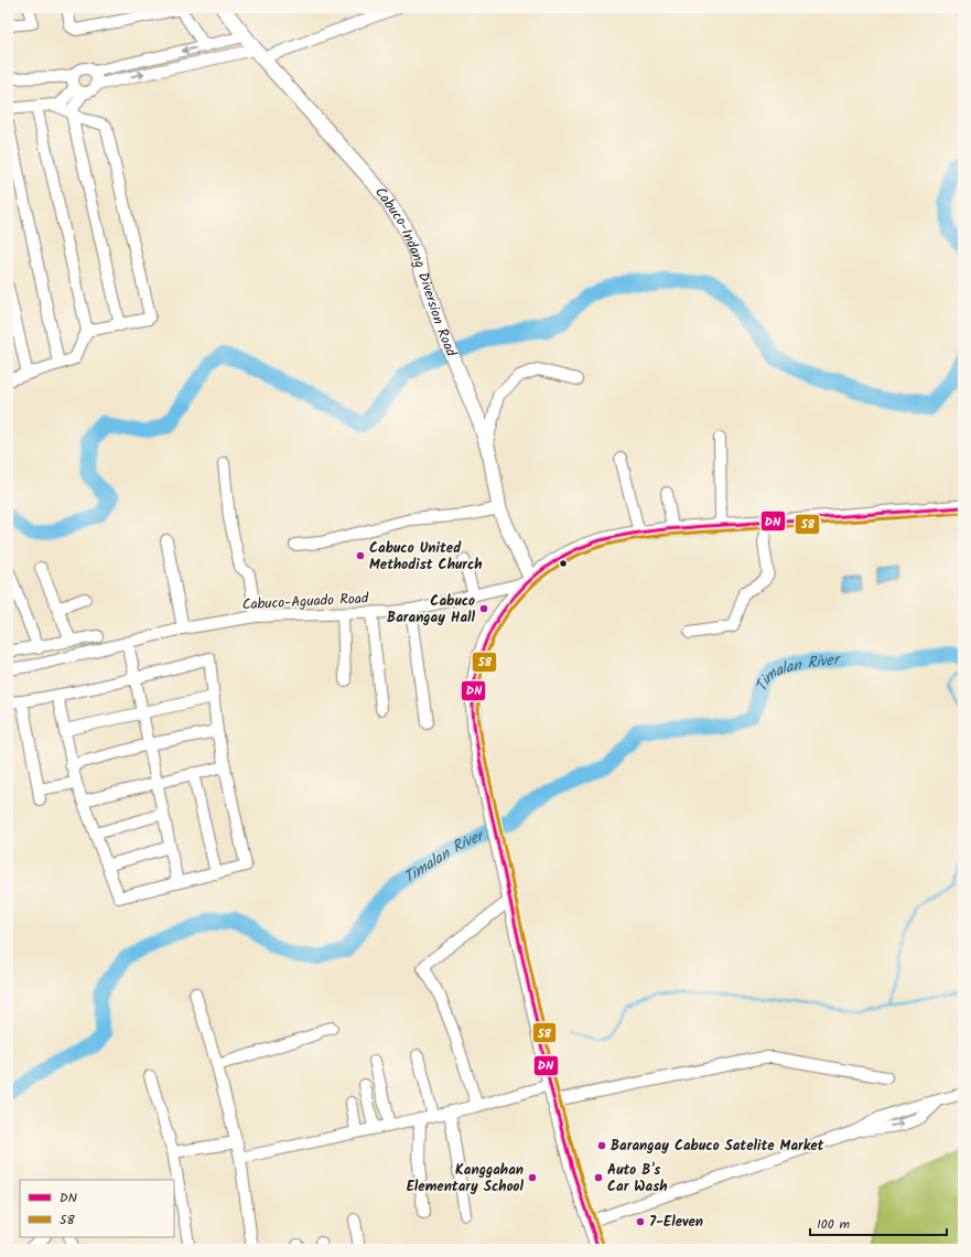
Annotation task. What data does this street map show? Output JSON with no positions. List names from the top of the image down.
{
  "streets": {
    "main road": ["Cabuco-Indang Diversion Road"],
    "street": ["Cabuco-Aguado Road"]
  },
  "crossings": [
    ["Cabuco-Indang Diversion Road", "Cabuco-Aguado Road"]
  ],
  "water": ["Timalan River"],
  "places": [
    "Cabuco United Methodist Church",
    "Cabuco Barangay Hall",
    "Barangay Cabuco Satelite Market",
    "Kanggahan Elementary School",
    "Auto B's Car Wash",
    "7-Eleven"
  ],
  "lines": ["transit line DN", "transit line 58"],
  "legend": ["DN", "58"],
  "scale_bar": "100 m"
}
